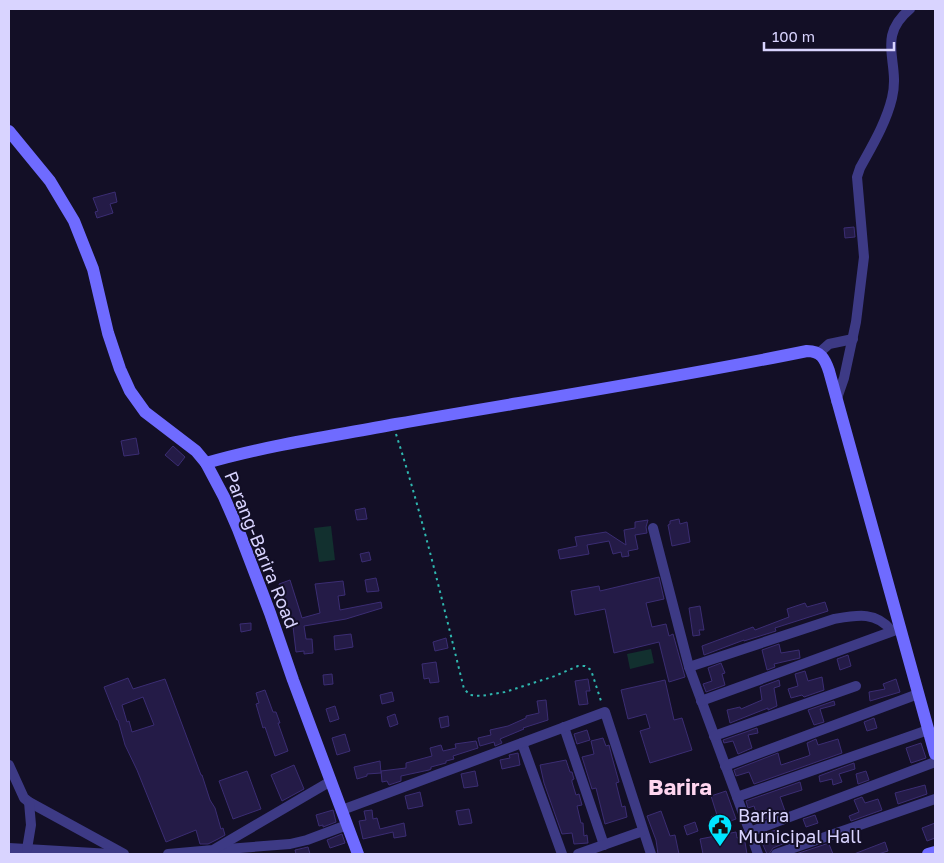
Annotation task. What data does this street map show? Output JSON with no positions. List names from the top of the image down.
{
  "streets": {
    "street": ["Parang-Barira Road"]
  },
  "districts": ["Barira"],
  "places": {
    "public building": ["Barira Municipal Hall"]
  },
  "scale_bar": "100 m"
}
